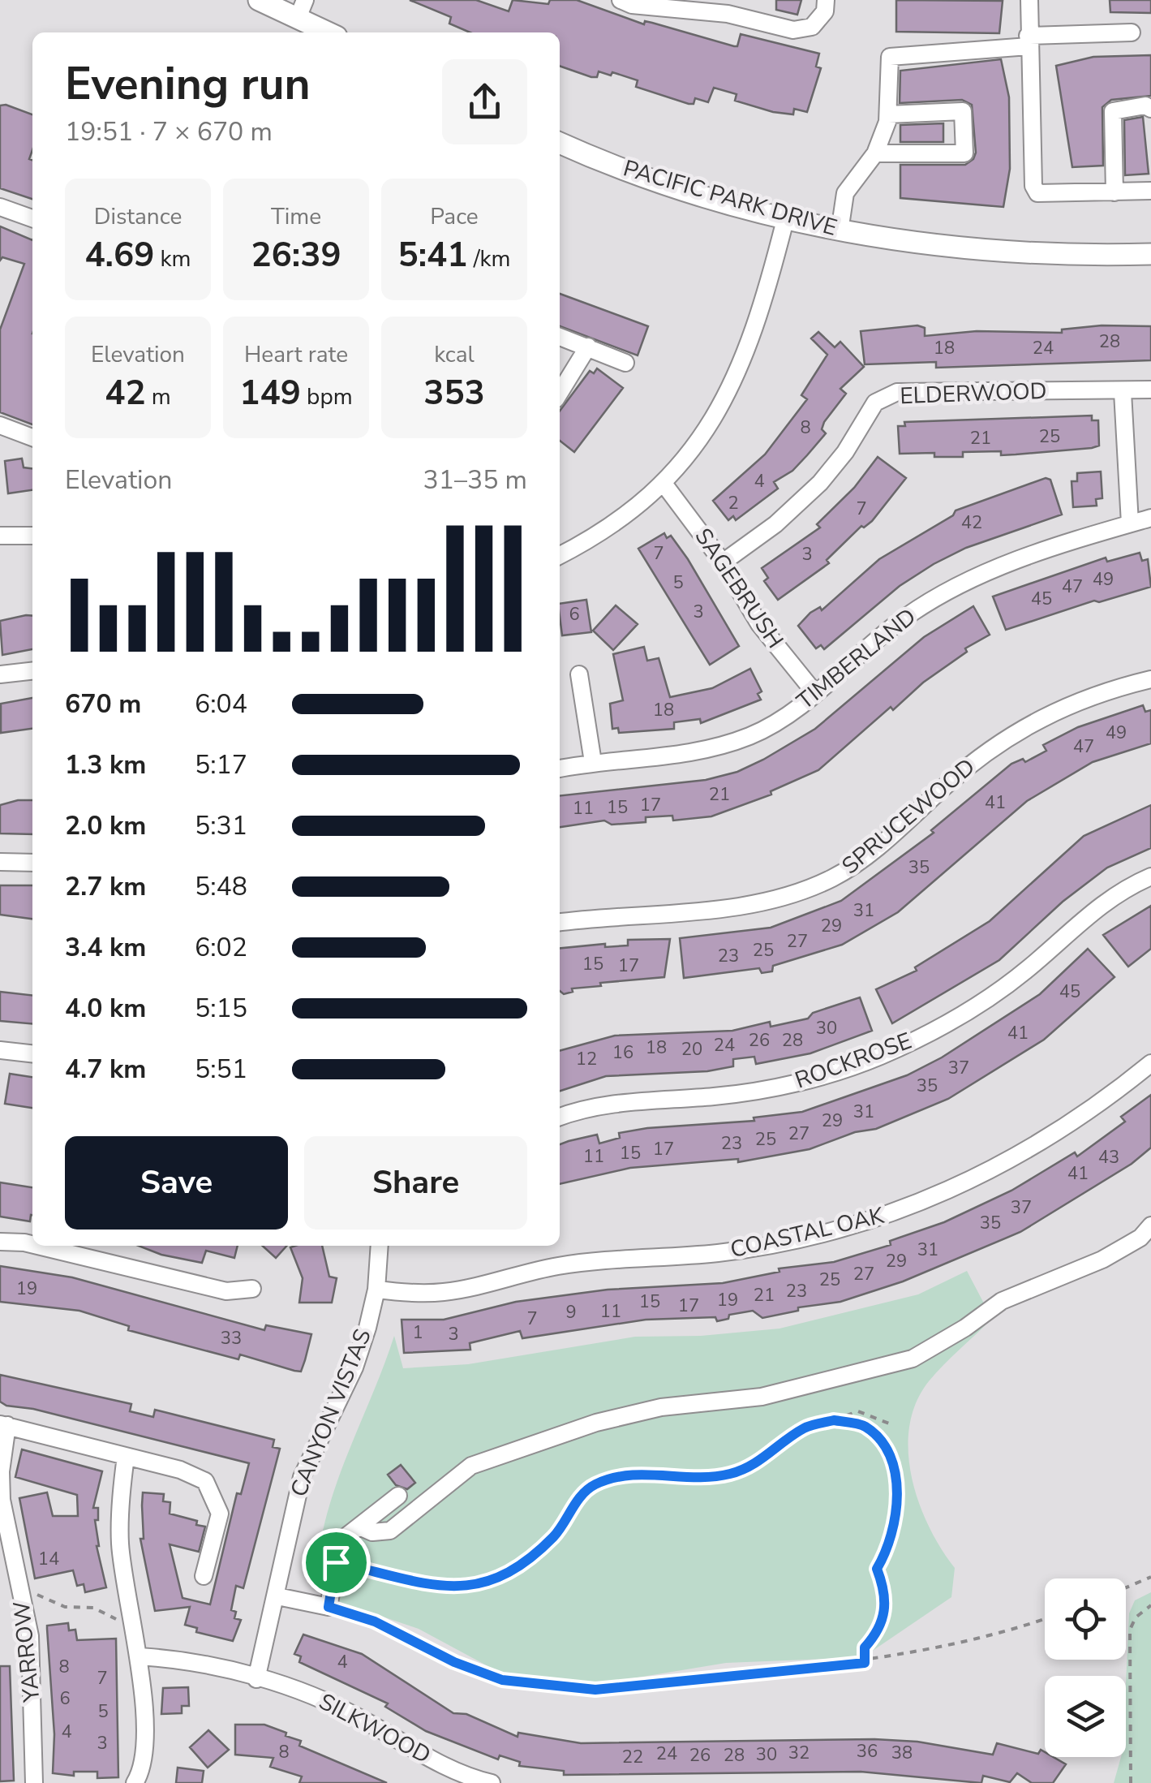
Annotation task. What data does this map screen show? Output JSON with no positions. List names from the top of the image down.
{
  "streets": {
    "main road": ["PACIFIC PARK DRIVE"],
    "street": [
      "ELDERWOOD",
      "SAGEBRUSH",
      "TIMBERLAND",
      "SPRUCEWOOD",
      "ROCKROSE",
      "COASTAL OAK",
      "CANYON VISTAS",
      "YARROW",
      "SILKWOOD"
    ]
  },
  "crossings": [
    ["ELDERWOOD", "SAGEBRUSH"],
    ["SAGEBRUSH", "TIMBERLAND"],
    ["COASTAL OAK", "CANYON VISTAS"],
    ["CANYON VISTAS", "SILKWOOD"]
  ],
  "house_numbers": [
    "28",
    "18",
    "24",
    "8",
    "25",
    "21",
    "4",
    "2",
    "7",
    "42",
    "7",
    "3",
    "49",
    "5",
    "47",
    "45",
    "3",
    "6",
    "18",
    "49",
    "47",
    "21",
    "41",
    "17",
    "15",
    "11",
    "35",
    "31",
    "29",
    "27",
    "25",
    "23",
    "15",
    "17",
    "45",
    "30",
    "41",
    "26",
    "28",
    "24",
    "18",
    "20",
    "16",
    "12",
    "37",
    "35",
    "31",
    "29",
    "27",
    "25",
    "23",
    "17",
    "15",
    "11",
    "43",
    "41",
    "37",
    "35",
    "31",
    "29",
    "27",
    "25",
    "19",
    "23",
    "21",
    "19",
    "15",
    "17",
    "11",
    "9",
    "7",
    "1",
    "3",
    "33",
    "14",
    "4",
    "8",
    "7",
    "6",
    "5",
    "4",
    "3",
    "36",
    "8",
    "32",
    "38",
    "24",
    "30",
    "26",
    "28",
    "22"
  ],
  "page": {
    "heading": ["Evening run", "19:51 · 7 × 670 m"],
    "stats": [
      ["Distance", "4.69 km"],
      ["Time", "26:39"],
      ["Pace", "5:41 /km"],
      ["Elevation", "42 m"],
      ["Heart rate", "149 bpm"],
      ["kcal", "353"]
    ],
    "chart": ["Elevation", "31–35 m"],
    "list": [
      {
        "name": "670 m",
        "note": "6:04"
      },
      {
        "name": "1.3 km",
        "note": "5:17"
      },
      {
        "name": "2.0 km",
        "note": "5:31"
      },
      {
        "name": "2.7 km",
        "note": "5:48"
      },
      {
        "name": "3.4 km",
        "note": "6:02"
      },
      {
        "name": "4.0 km",
        "note": "5:15"
      },
      {
        "name": "4.7 km",
        "note": "5:51"
      }
    ],
    "buttons": ["Save", "Share"]
  }
}
